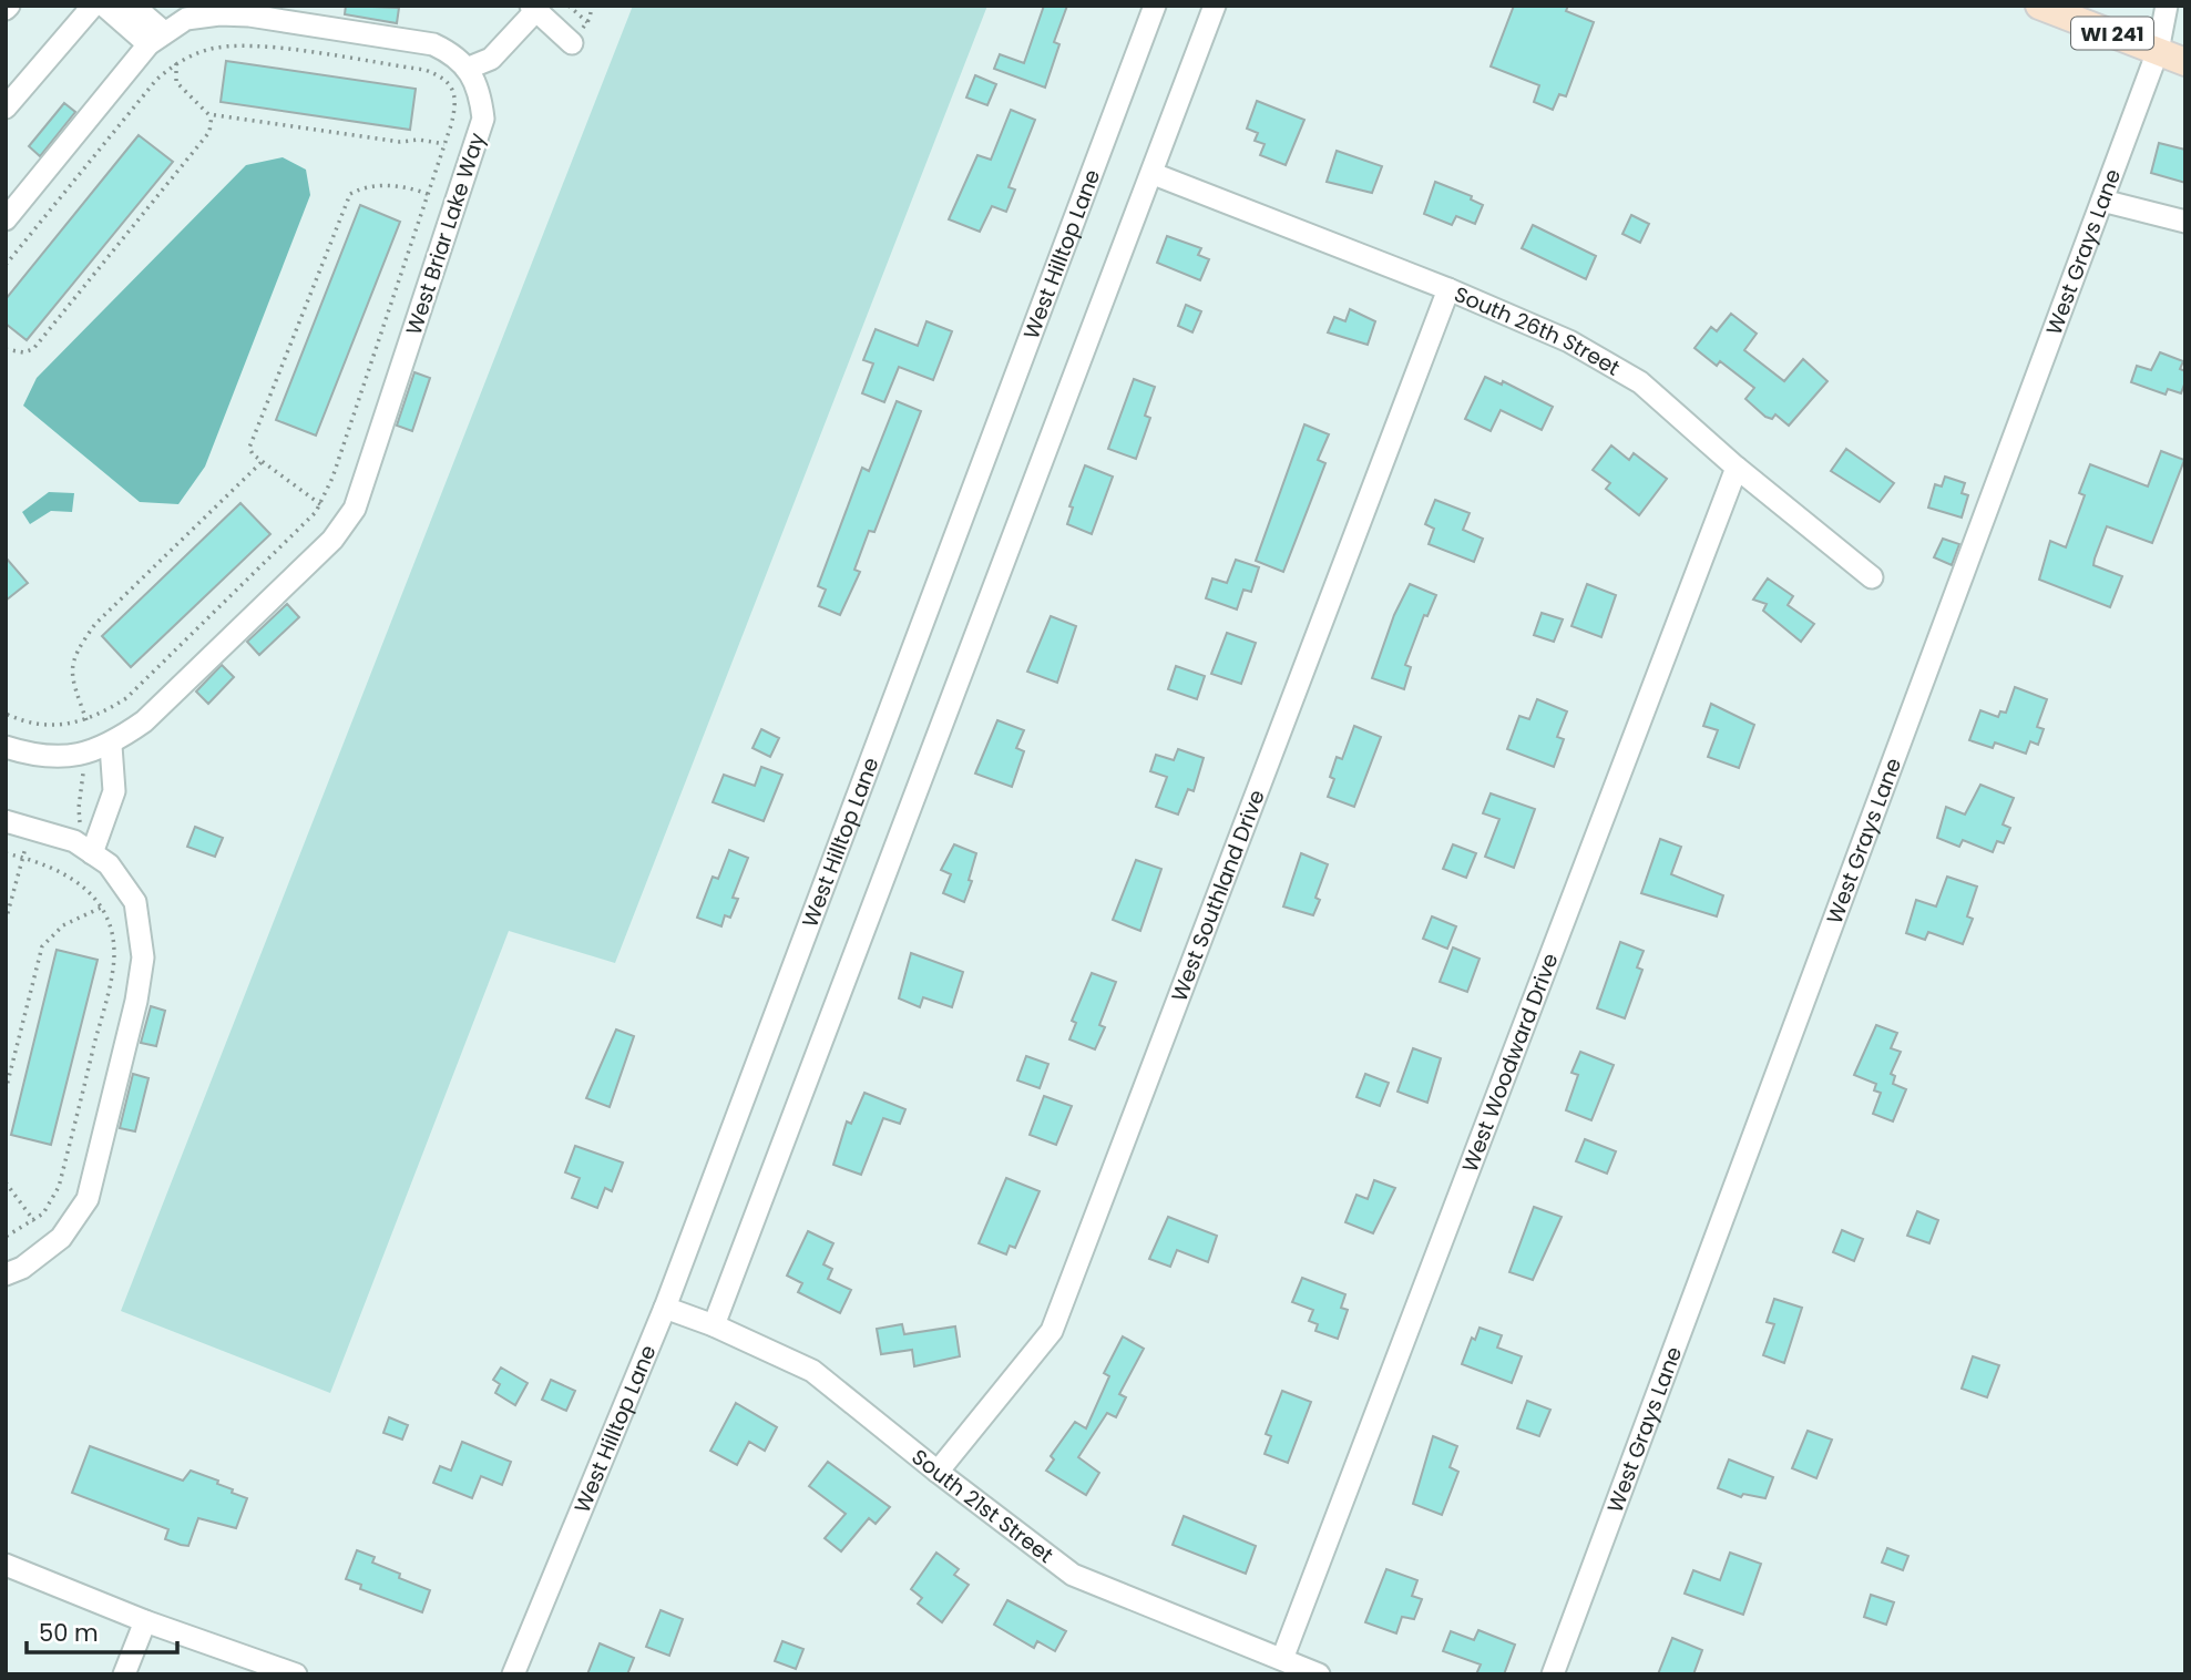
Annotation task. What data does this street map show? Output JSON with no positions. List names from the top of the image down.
{
  "streets": {
    "main road": ["WI 241"],
    "street": [
      "West Briar Lake Way",
      "West Grays Lane",
      "West Hilltop Lane",
      "South 26th Street",
      "West Southland Drive",
      "West Woodward Drive",
      "South 21st Street"
    ]
  },
  "crossings": [
    ["WI 241", "West Grays Lane"],
    ["West Hilltop Lane", "South 21st Street"],
    ["South 26th Street", "West Southland Drive"],
    ["South 26th Street", "West Woodward Drive"],
    ["West Southland Drive", "South 21st Street"],
    ["West Woodward Drive", "South 21st Street"]
  ],
  "scale_bar": "50 m"
}
